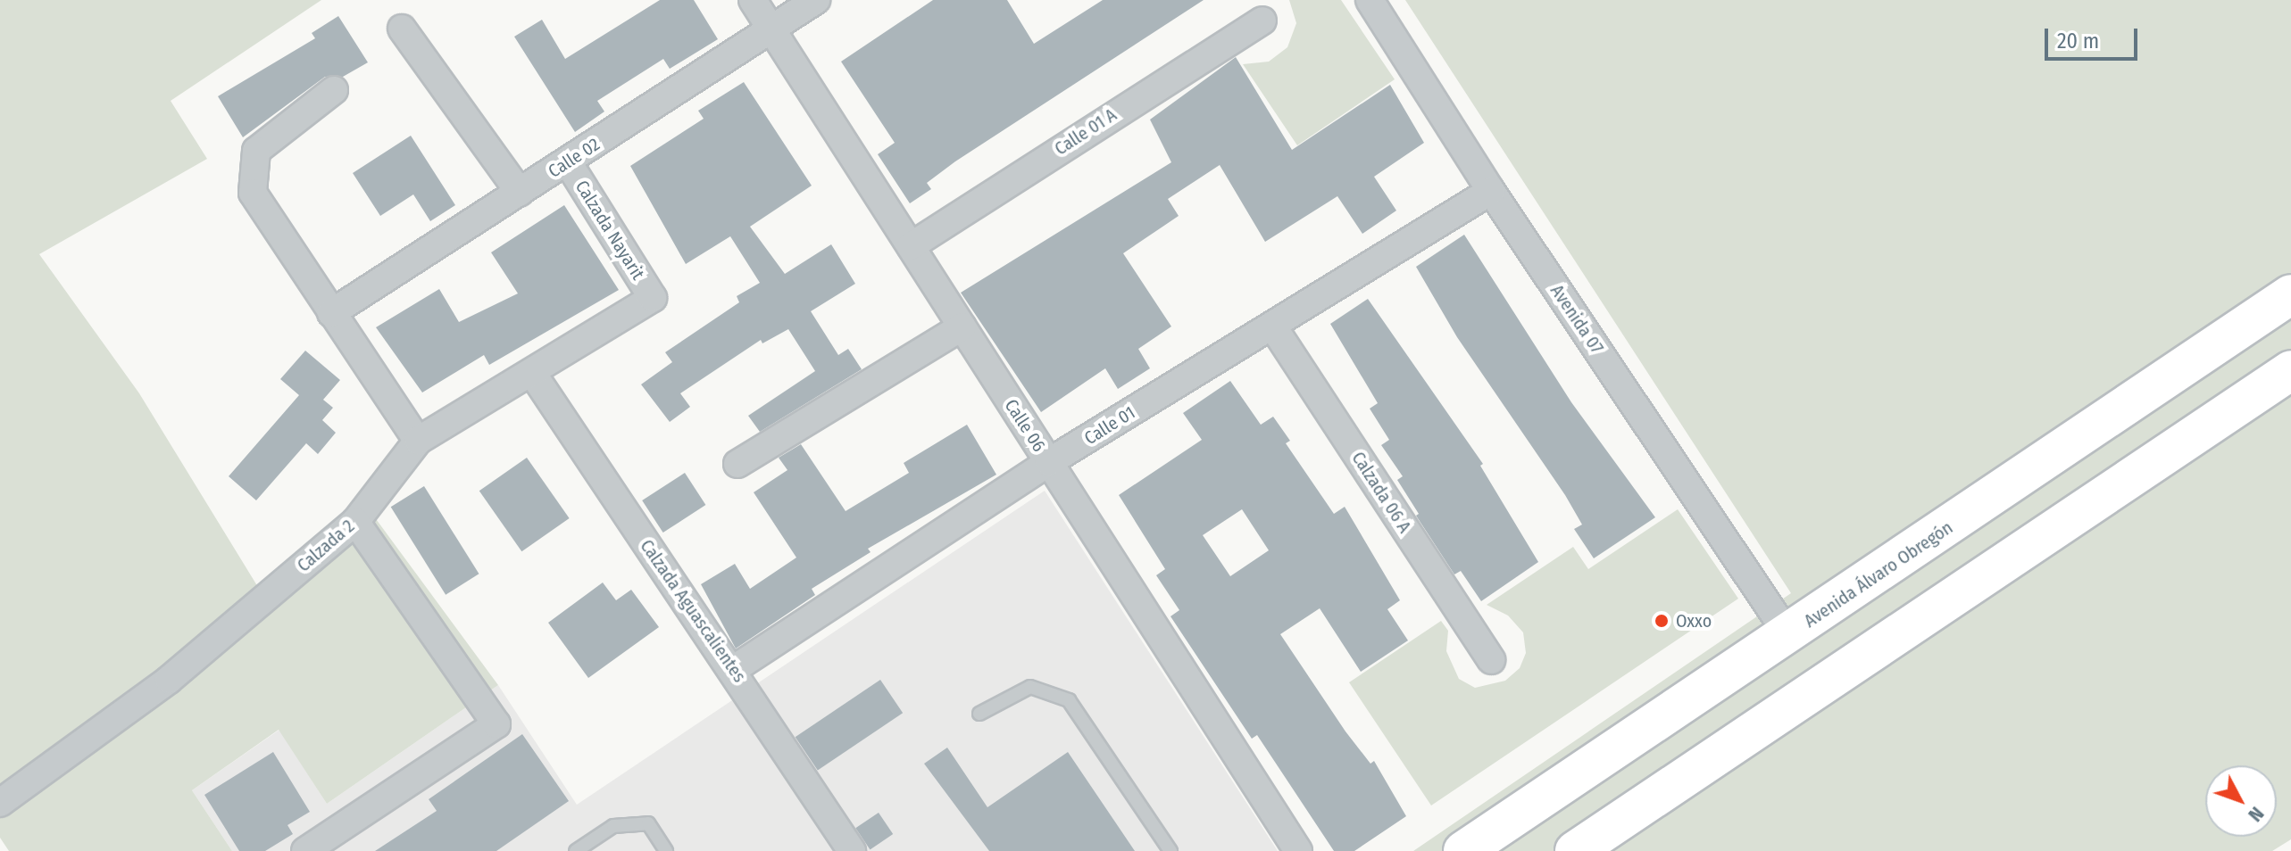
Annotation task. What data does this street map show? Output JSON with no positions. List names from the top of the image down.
{
  "streets": {
    "main road": ["Avenida Álvaro Obregón"],
    "street": [
      "Calle 01 A",
      "Calle 02",
      "Calzada Nayarit",
      "Avenida 07",
      "Calle 06",
      "Calle 01",
      "Calzada 06 A",
      "Calzada 2",
      "Calzada Aguascalientes"
    ]
  },
  "crossings": [
    ["Calle 01 A", "Calle 06"],
    ["Calle 02", "Calzada Nayarit"],
    ["Calle 02", "Calle 06"],
    ["Calzada Nayarit", "Calzada 2"],
    ["Avenida 07", "Calle 01"],
    ["Avenida 07", "Avenida Álvaro Obregón"],
    ["Calle 06", "Calle 01"],
    ["Calle 01", "Calzada 06 A"],
    ["Calle 01", "Calzada Aguascalientes"],
    ["Calzada 2", "Calzada Aguascalientes"]
  ],
  "places": ["Oxxo"],
  "scale_bar": "20 m",
  "north": "bottom right"
}
